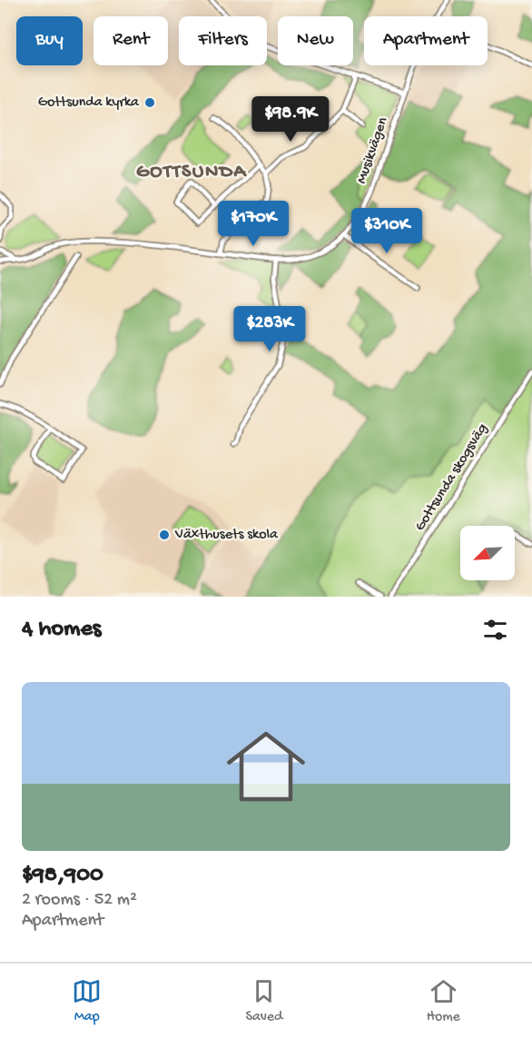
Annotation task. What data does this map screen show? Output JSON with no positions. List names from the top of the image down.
{
  "streets": {
    "street": ["Musikvägen", "Gottsunda skogsväg"]
  },
  "districts": ["GOTTSUNDA"],
  "places": ["Gottsunda kyrka", "Växthusets skola"],
  "north": "bottom left",
  "page": {
    "chip": [
      "Buy",
      "Rent",
      "Filters",
      "New",
      "Apartment"
    ],
    "price": [
      "$98.9K",
      "$170K",
      "$310K",
      "$283K"
    ],
    "heading": "4 homes",
    "list": [
      {
        "name": "$98,900",
        "note": "2 rooms · 52 m² · Apartment"
      }
    ],
    "tabs": ["Map", "Saved", "Home"]
  }
}
